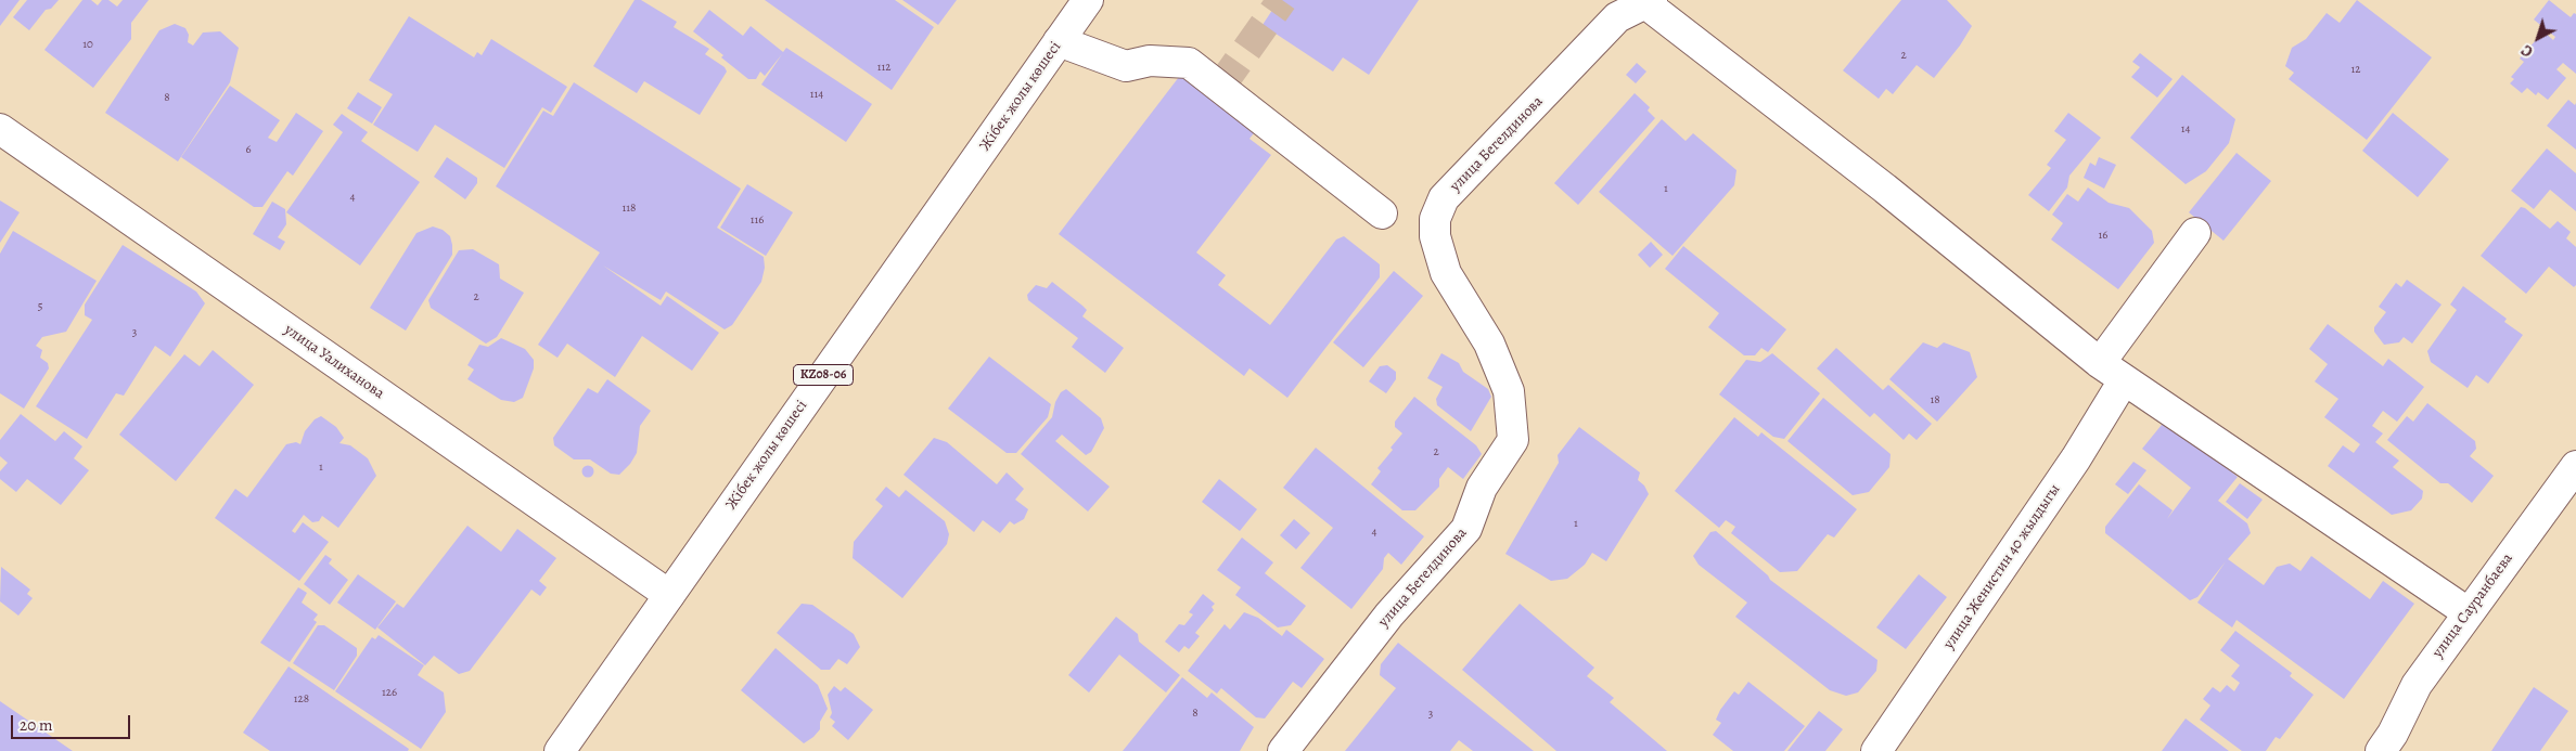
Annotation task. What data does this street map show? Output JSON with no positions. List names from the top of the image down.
{
  "streets": {
    "main road": [
      "Жібек жолы көшесі",
      "улица Бегелдинова",
      "улица Уалиханова",
      "KZ08-06",
      "улица Женистин 40 жылдыгы",
      "улица Сауранбаева"
    ]
  },
  "crossings": [
    ["Жібек жолы көшесі", "улица Уалиханова"]
  ],
  "house_numbers": [
    "10",
    "2",
    "112",
    "12",
    "114",
    "8",
    "14",
    "6",
    "1",
    "4",
    "118",
    "116",
    "16",
    "2",
    "5",
    "3",
    "18",
    "2",
    "1",
    "1",
    "4",
    "126",
    "128",
    "8",
    "3"
  ],
  "scale_bar": "20 m",
  "north": "bottom left"
}
